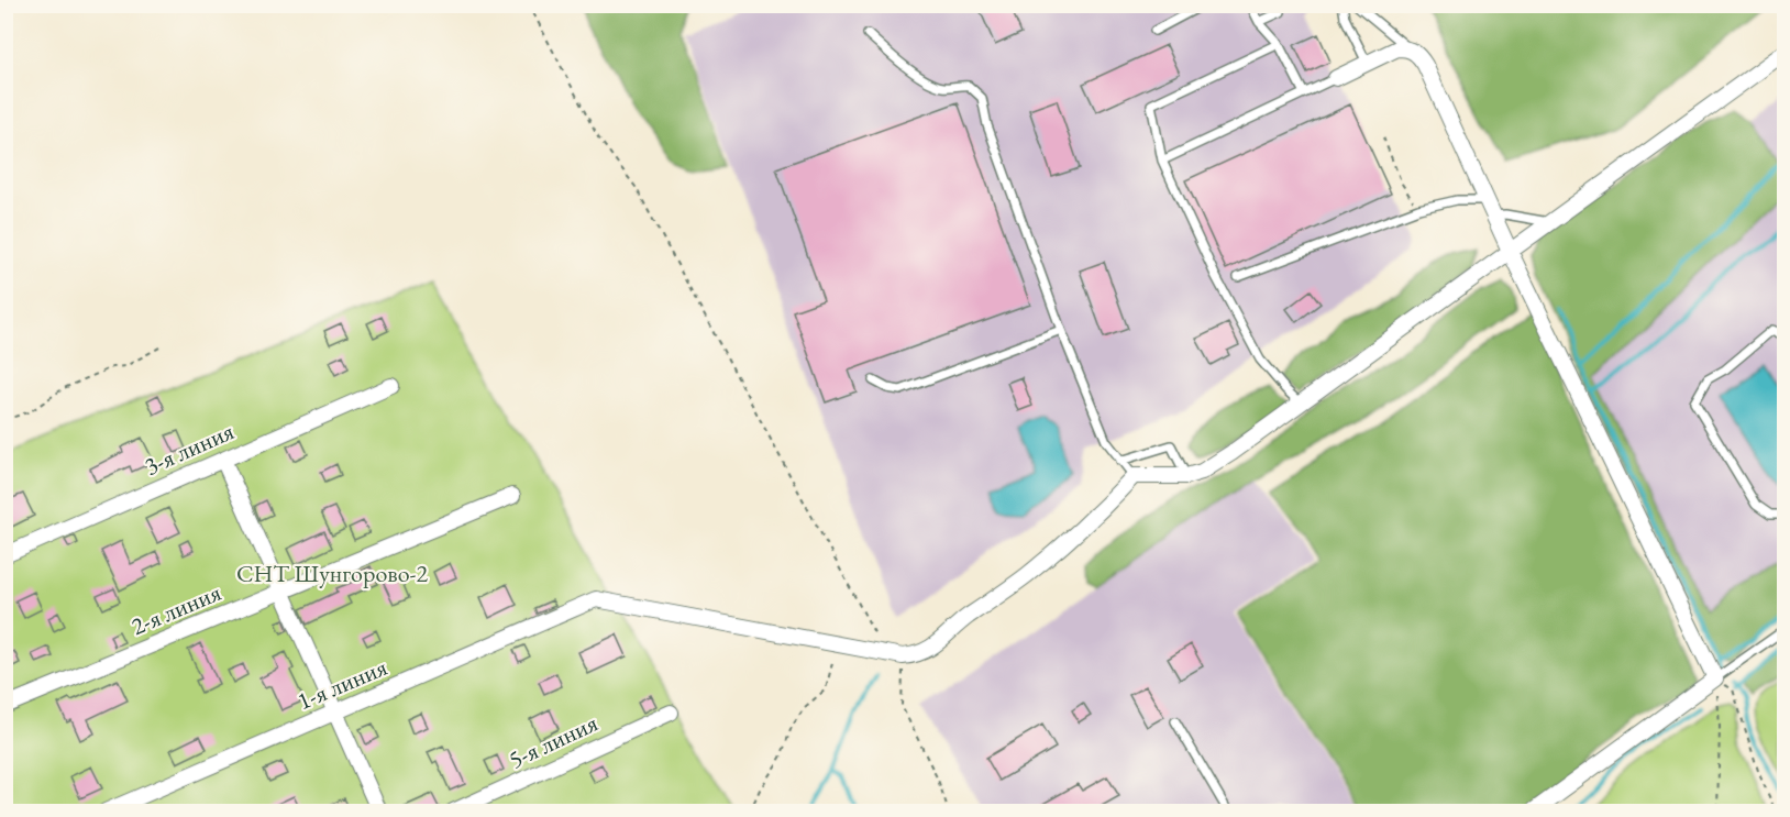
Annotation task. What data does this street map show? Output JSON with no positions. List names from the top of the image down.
{
  "streets": {
    "street": [
      "3-я линия",
      "2-я линия",
      "1-я линия",
      "5-я линия"
    ]
  },
  "parks": ["СНТ Шунгорово-2"]
}
